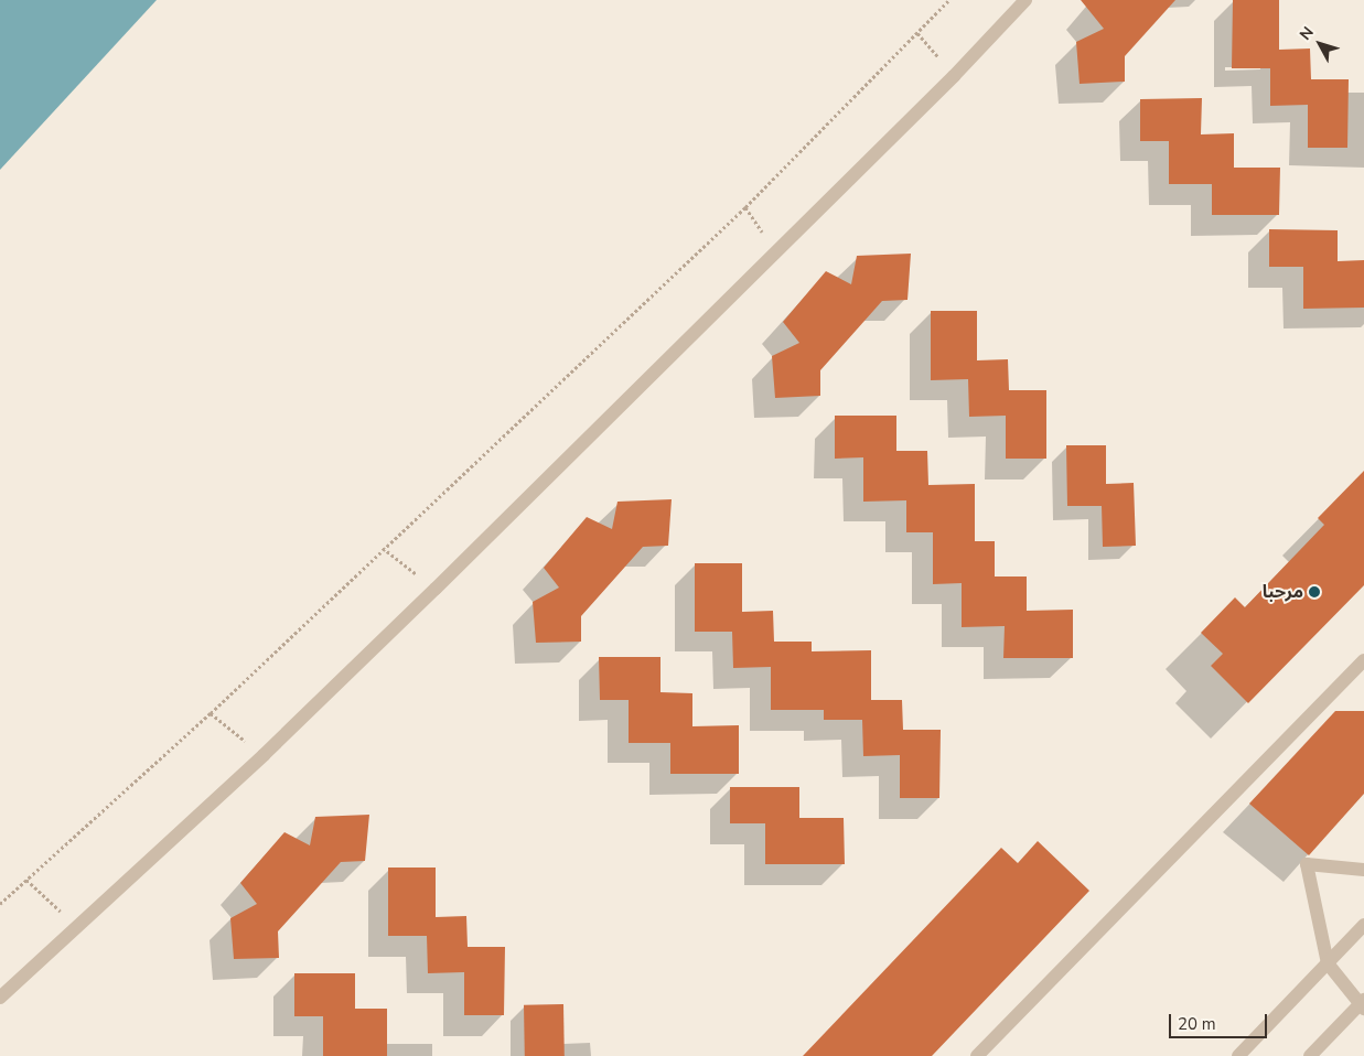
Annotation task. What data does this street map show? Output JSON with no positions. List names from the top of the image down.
{
  "places": ["مرحبا"],
  "scale_bar": "20 m",
  "north": "top left"
}
